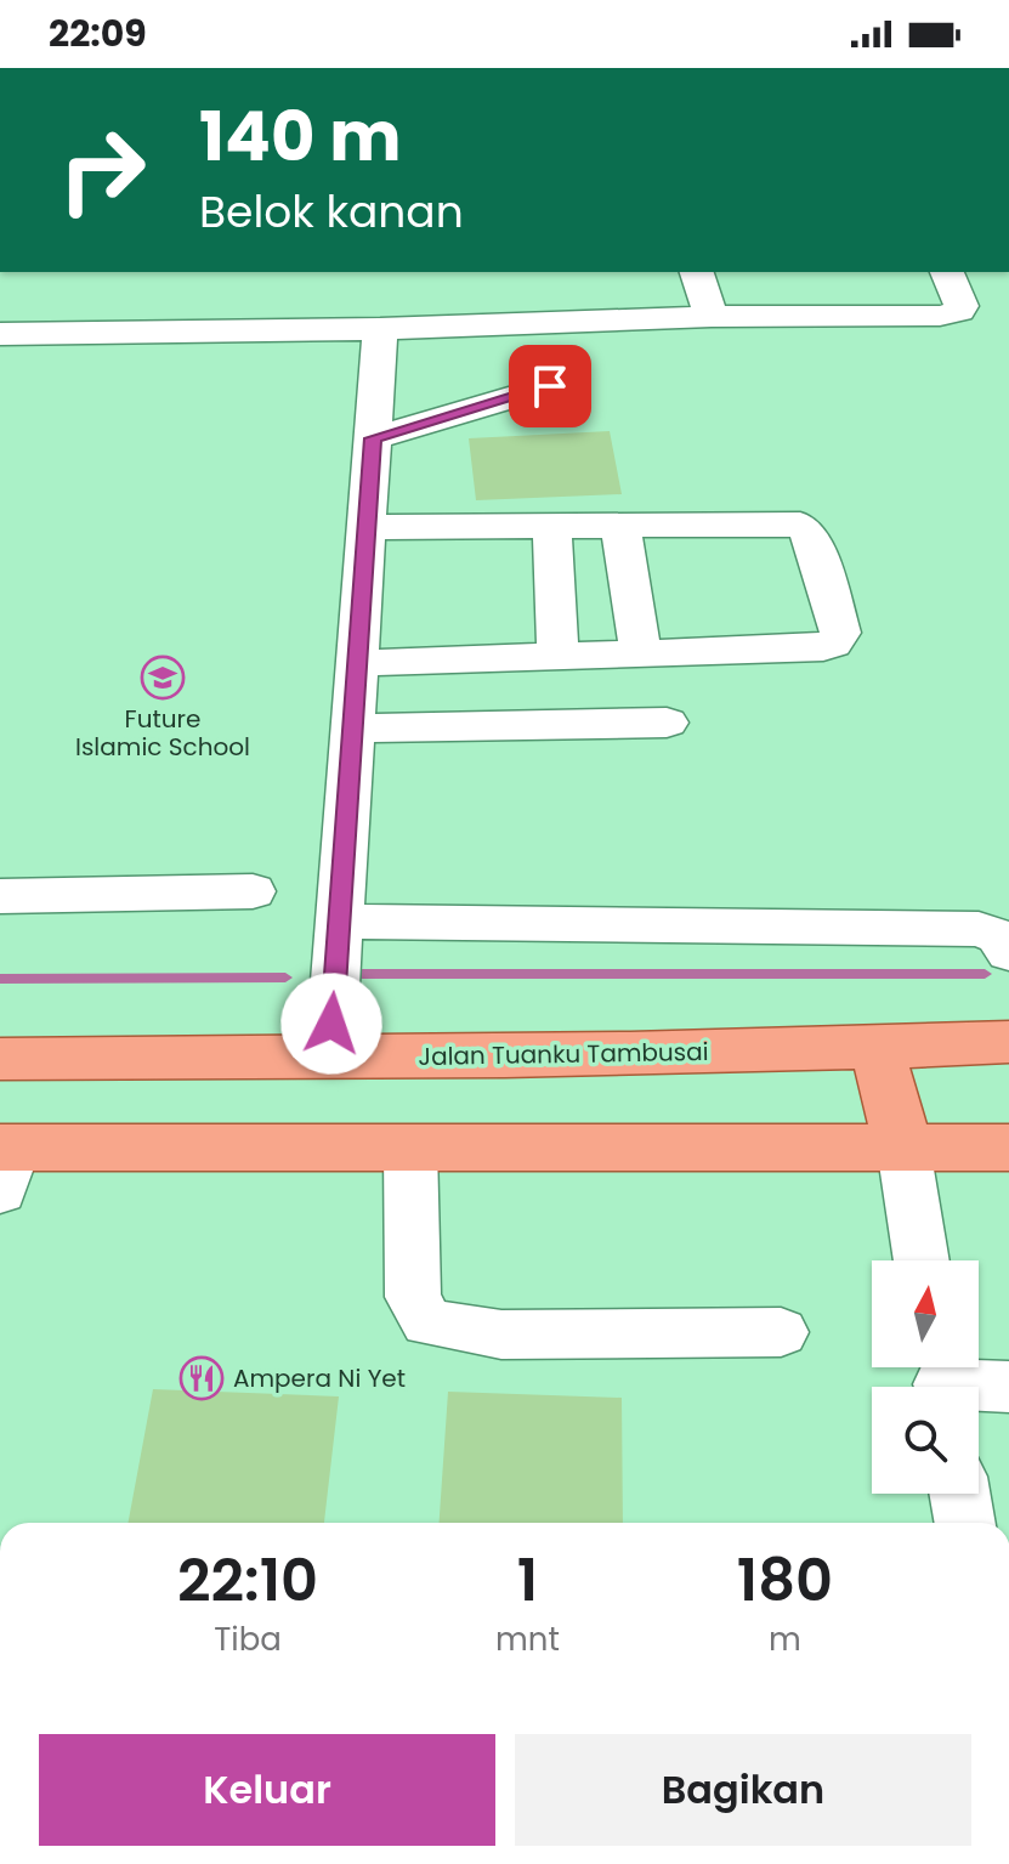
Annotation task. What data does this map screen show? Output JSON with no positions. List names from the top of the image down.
{
  "streets": {
    "main road": ["Jalan Tuanku Tambusai"]
  },
  "places": {
    "school or university": ["Future Islamic School"],
    "restaurant": ["Ampera Ni Yet"]
  },
  "north": "top",
  "page": {
    "status": "22:09",
    "turn": ["140 m", "Belok kanan"],
    "eta": [
      "22:10",
      "Tiba",
      "1",
      "mnt",
      "180",
      "m"
    ],
    "buttons": ["Keluar", "Bagikan"]
  }
}
